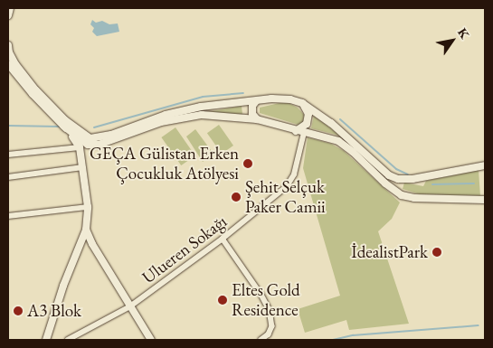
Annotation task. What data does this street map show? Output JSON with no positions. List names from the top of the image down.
{
  "streets": {
    "street": ["Ulueren Sokağı"]
  },
  "places": [
    "GEÇA Gülistan Erken Çocukluk Atölyesi",
    "Şehit Selçuk Paker Camii",
    "İdealistPark",
    "Eltes Gold Residence",
    "A3 Blok"
  ],
  "north": "top right"
}
